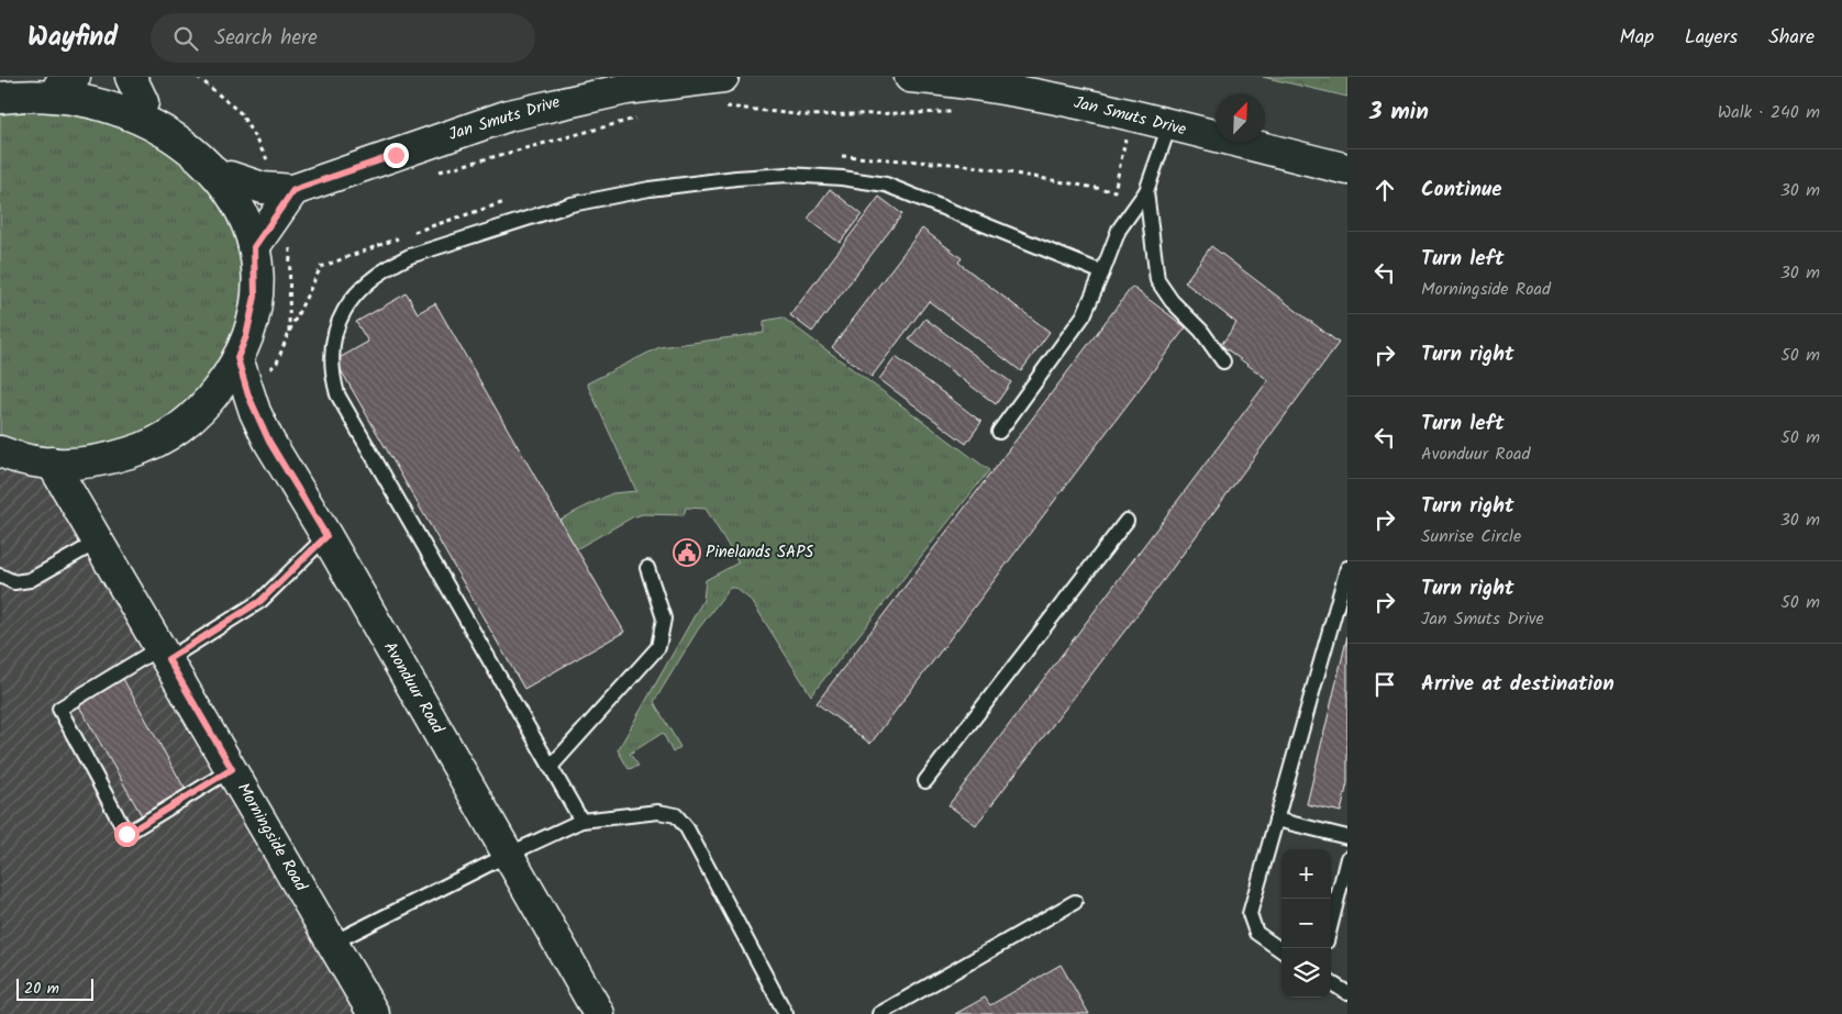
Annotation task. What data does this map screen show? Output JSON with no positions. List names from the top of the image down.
{
  "streets": {
    "main road": ["Jan Smuts Drive", "Avonduur Road", "Morningside Road"]
  },
  "places": {
    "public building": ["Pinelands SAPS"]
  },
  "scale_bar": "20 m",
  "north": "top right",
  "page": {
    "header": "Wayfind",
    "search": "Search here",
    "nav": ["Map", "Layers", "Share"],
    "heading": ["3 min", "Walk · 240 m"],
    "list": [
      ["Continue", "30 m"],
      ["Turn left", "Morningside Road", "30 m"],
      ["Turn right", "50 m"],
      ["Turn left", "Avonduur Road", "50 m"],
      ["Turn right", "Sunrise Circle", "30 m"],
      ["Turn right", "Jan Smuts Drive", "50 m"],
      "Arrive at destination"
    ],
    "map_buttons": ["+", "−"],
    "scale": "20 m"
  }
}
